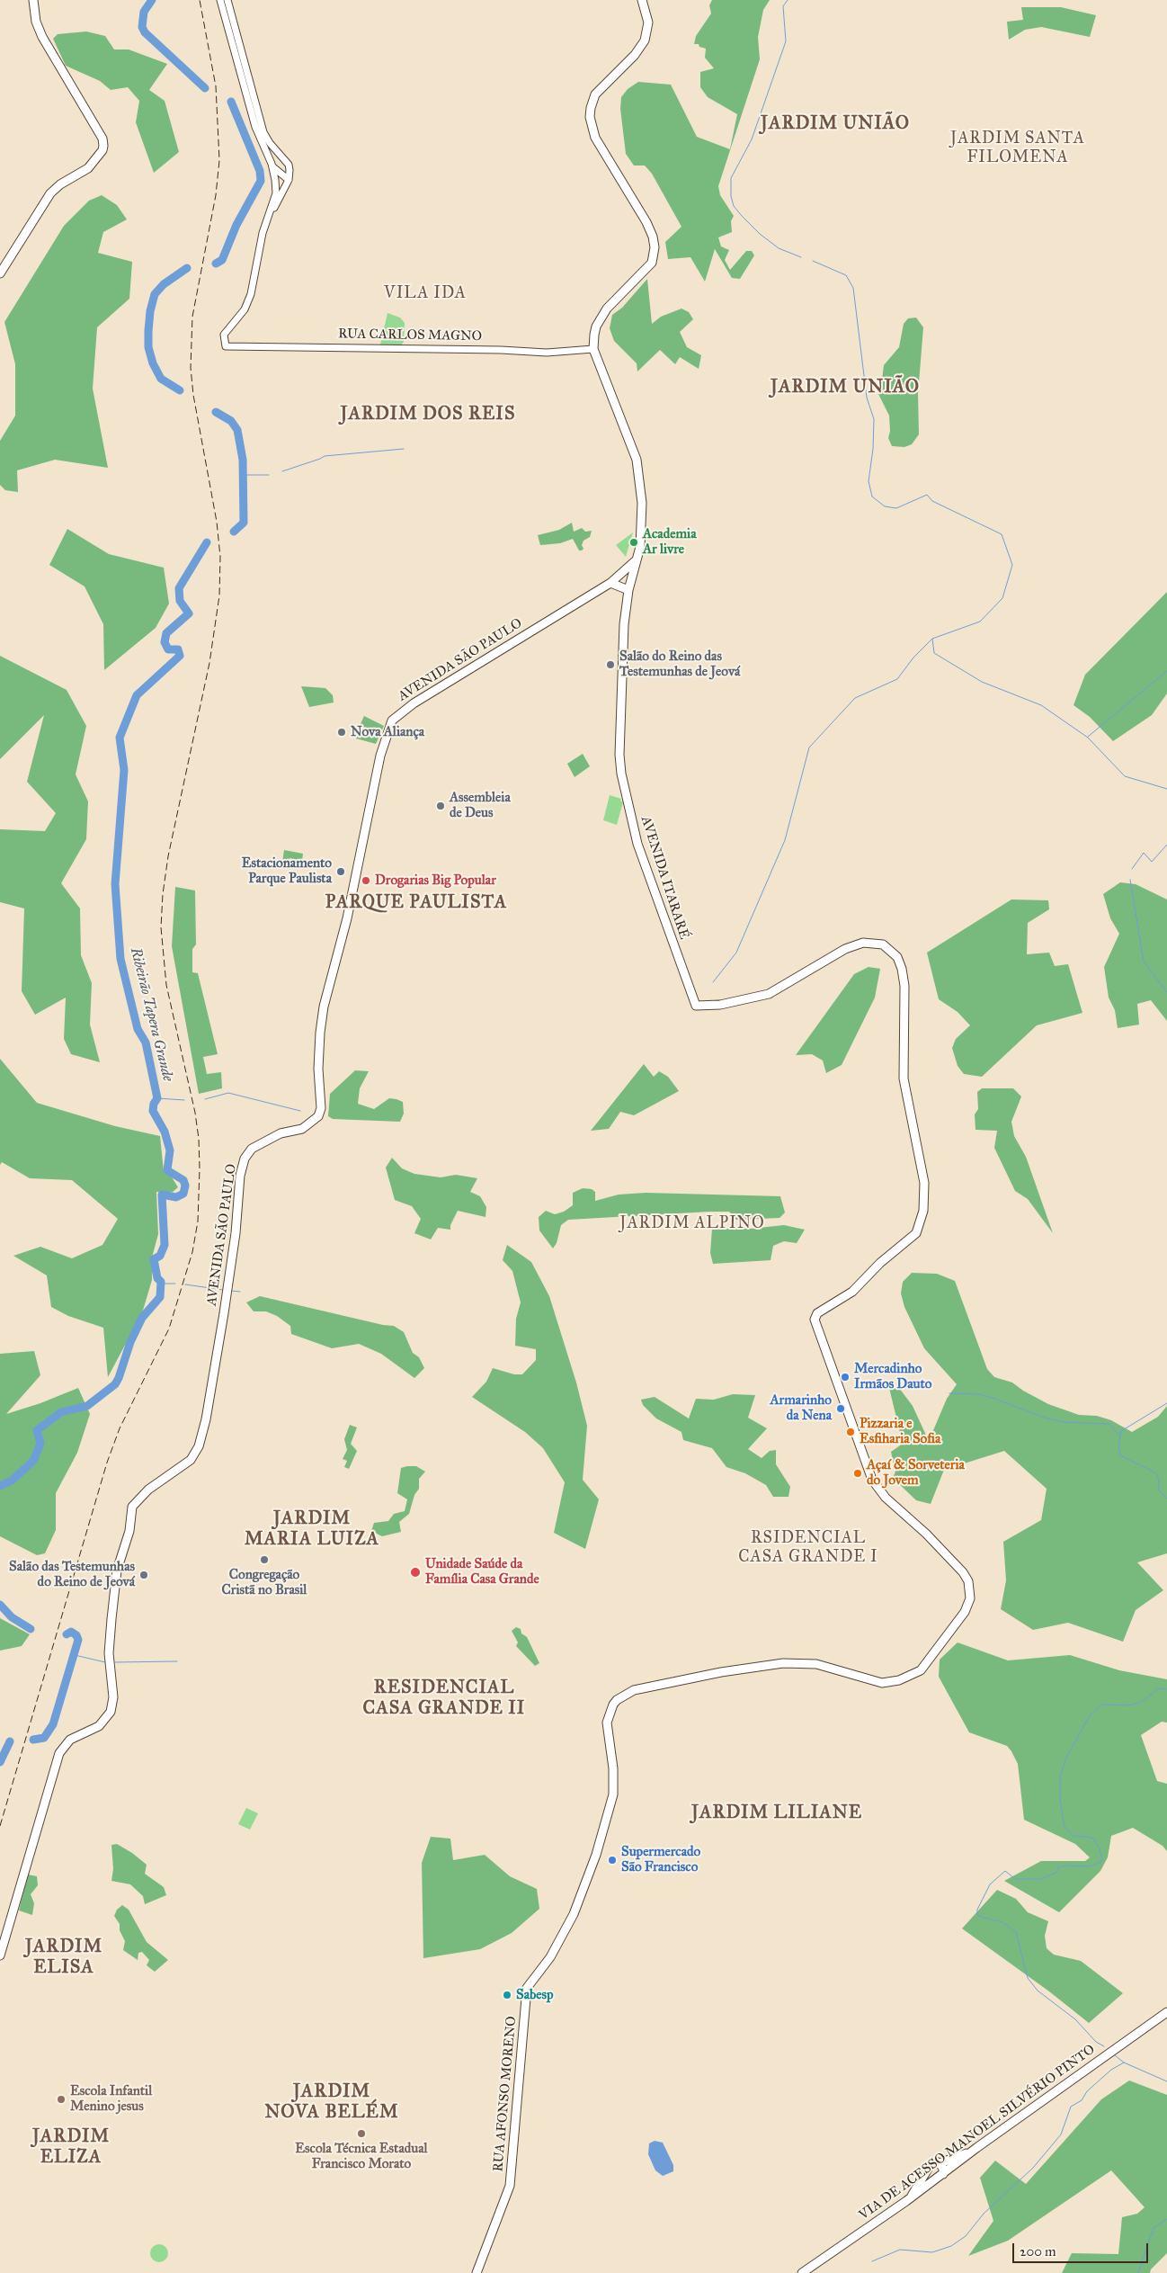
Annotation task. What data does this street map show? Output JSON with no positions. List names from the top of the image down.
{
  "streets": {
    "main road": [
      "AVENIDA SÃO PAULO",
      "AVENIDA ITARARÉ",
      "RUA AFONSO MORENO",
      "VIA DE ACESSO MANOEL SILVÉRIO PINTO"
    ],
    "street": ["RUA CARLOS MAGNO"]
  },
  "crossings": [
    ["AVENIDA ITARARÉ", "RUA AFONSO MORENO"]
  ],
  "districts": [
    "JARDIM UNIÃO",
    "JARDIM SANTA FILOMENA",
    "VILA IDA",
    "JARDIM UNIÃO",
    "JARDIM DOS REIS",
    "PARQUE PAULISTA",
    "JARDIM ALPINO",
    "JARDIM MARIA LUIZA",
    "RSIDENCIAL CASA GRANDE I",
    "RESIDENCIAL CASA GRANDE II",
    "JARDIM LILIANE",
    "JARDIM ELISA",
    "JARDIM NOVA BELÉM",
    "JARDIM ELIZA"
  ],
  "water": ["Ribeirão Tapera Grande"],
  "places": [
    "Academia Ar livre",
    "Salão do Reino das Testemunhas de Jeová",
    "Nova Aliança",
    "Assembleia de Deus",
    "Estacionamento Parque Paulista",
    "Drogarias Big Popular",
    "Mercadinho Irmãos Dauto",
    "Armarinho da Nena",
    "Pizzaria e Esfiharia Sofia",
    "Açaí & Sorveteria do Jovem",
    "Congregação Cristã no Brasil",
    "Unidade Saúde da Família Casa Grande",
    "Salão das Testemunhas do Reino de Jeová",
    "Supermercado São Francisco",
    "Sabesp",
    "Escola Infantil Menino jesus",
    "Escola Técnica Estadual Francisco Morato"
  ],
  "scale_bar": "200 m"
}
